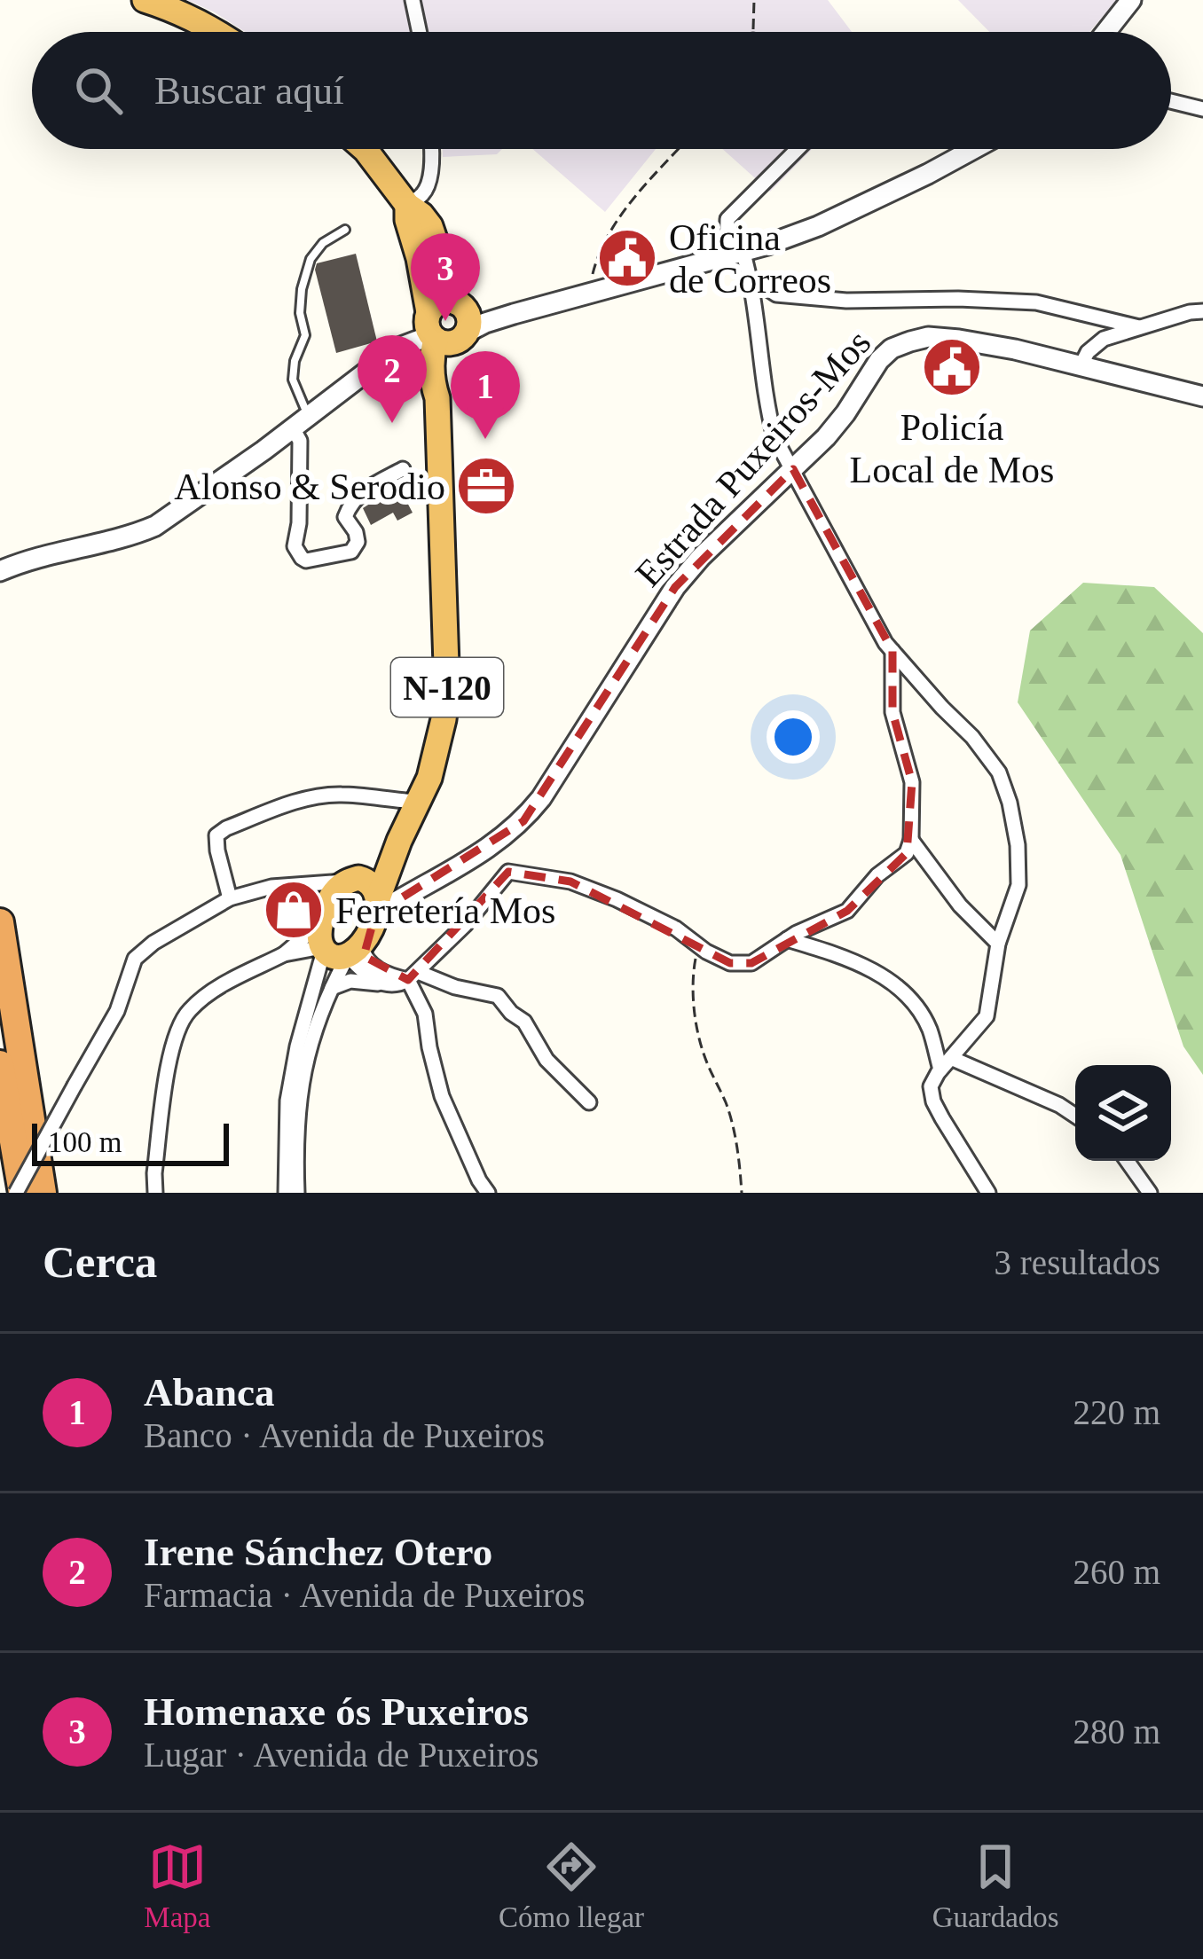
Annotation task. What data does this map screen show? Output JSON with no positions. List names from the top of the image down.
{
  "streets": {
    "highway": ["N-120"],
    "street": ["Estrada Puxeiros-Mos"]
  },
  "crossings": [
    ["Estrada Puxeiros-Mos", "N-120"]
  ],
  "places": {
    "public building": ["Oficina de Correos", "Policía Local de Mos"],
    "office": ["Alonso & Serodio"],
    "shop": ["Ferretería Mos"]
  },
  "scale_bar": "100 m",
  "page": {
    "search": "Buscar aquí",
    "pins": ["3", "2", "1"],
    "scale": "100 m",
    "heading": ["Cerca", "3 resultados"],
    "list": [
      {
        "mark": "1",
        "name": "Abanca",
        "note": "Banco · Avenida de Puxeiros",
        "value": "220 m"
      },
      {
        "mark": "2",
        "name": "Irene Sánchez Otero",
        "note": "Farmacia · Avenida de Puxeiros",
        "value": "260 m"
      },
      {
        "mark": "3",
        "name": "Homenaxe ós Puxeiros",
        "note": "Lugar · Avenida de Puxeiros",
        "value": "280 m"
      }
    ],
    "nav": ["Mapa", "Cómo llegar", "Guardados"]
  }
}
